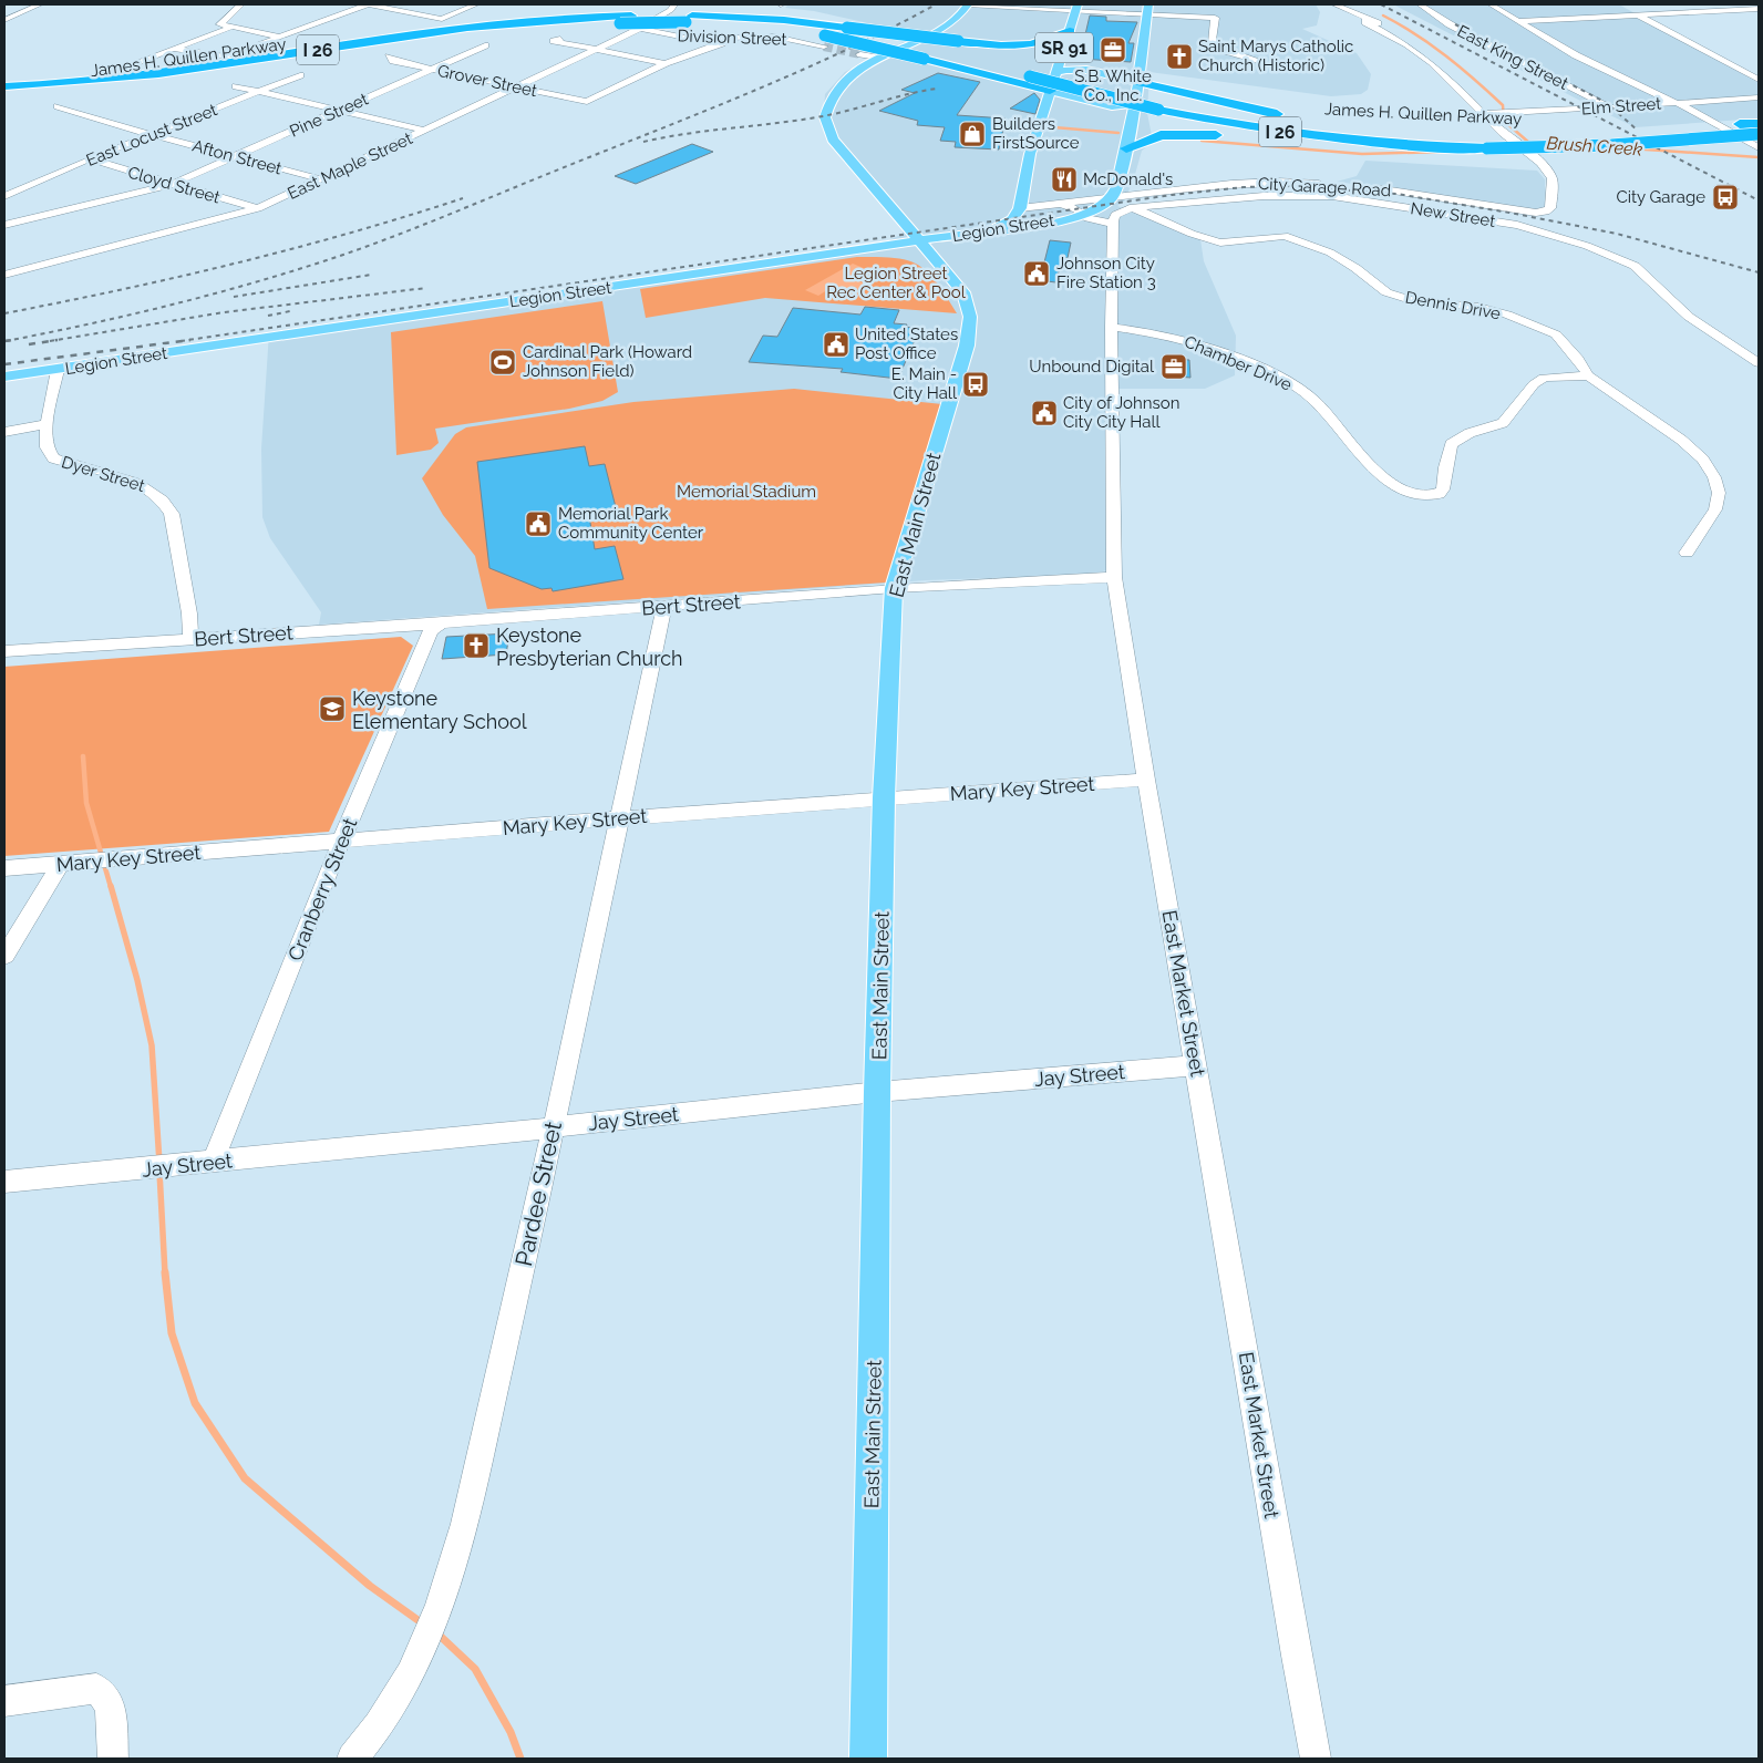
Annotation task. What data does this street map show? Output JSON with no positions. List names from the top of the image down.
{
  "streets": {
    "highway": ["I 26", "James H. Quillen Parkway"],
    "main road": ["SR 91", "Legion Street", "East Main Street"],
    "street": [
      "Division Street",
      "East King Street",
      "Grover Street",
      "Elm Street",
      "Pine Street",
      "East Locust Street",
      "Afton Street",
      "East Maple Street",
      "Cloyd Street",
      "City Garage Road",
      "New Street",
      "Dennis Drive",
      "Chamber Drive",
      "Dyer Street",
      "Bert Street",
      "Mary Key Street",
      "Cranberry Street",
      "East Market Street",
      "Jay Street",
      "Pardee Street"
    ]
  },
  "crossings": [
    ["Division Street", "James H. Quillen Parkway"],
    ["Division Street", "East Maple Street"],
    ["SR 91", "City Garage Road"],
    ["East King Street", "Elm Street"],
    ["Grover Street", "Pine Street"],
    ["Grover Street", "East Maple Street"],
    ["Elm Street", "City Garage Road"],
    ["Pine Street", "Afton Street"],
    ["Pine Street", "Cloyd Street"],
    ["East Locust Street", "Afton Street"],
    ["East Locust Street", "Cloyd Street"],
    ["Afton Street", "East Maple Street"],
    ["East Maple Street", "Cloyd Street"],
    ["City Garage Road", "Legion Street"],
    ["New Street", "Dennis Drive"],
    ["New Street", "East Market Street"],
    ["Legion Street", "Dyer Street"],
    ["Legion Street", "East Main Street"],
    ["Dennis Drive", "Chamber Drive"],
    ["Chamber Drive", "East Market Street"],
    ["Dyer Street", "Bert Street"],
    ["East Main Street", "Bert Street"],
    ["East Main Street", "Mary Key Street"],
    ["East Main Street", "Jay Street"],
    ["Bert Street", "Cranberry Street"],
    ["Bert Street", "East Market Street"],
    ["Bert Street", "Pardee Street"],
    ["Mary Key Street", "Cranberry Street"],
    ["Mary Key Street", "East Market Street"],
    ["Mary Key Street", "Pardee Street"],
    ["Cranberry Street", "Jay Street"],
    ["East Market Street", "Jay Street"],
    ["Jay Street", "Pardee Street"]
  ],
  "water": ["Brush Creek"],
  "parks": ["Legion Street Rec Center & Pool", "Memorial Stadium"],
  "places": {
    "office": ["S.B. White Co., Inc.", "Unbound Digital"],
    "church": ["Saint Marys Catholic Church (Historic)", "Keystone Presbyterian Church"],
    "shop": ["Builders FirstSource"],
    "restaurant": ["McDonald's"],
    "bus stop": ["City Garage", "E. Main - City Hall"],
    "public building": [
      "Johnson City Fire Station 3",
      "United States Post Office",
      "City of Johnson City City Hall",
      "Memorial Park Community Center"
    ],
    "sports": ["Cardinal Park (Howard Johnson Field)"],
    "school or university": ["Keystone Elementary School"]
  }
}
